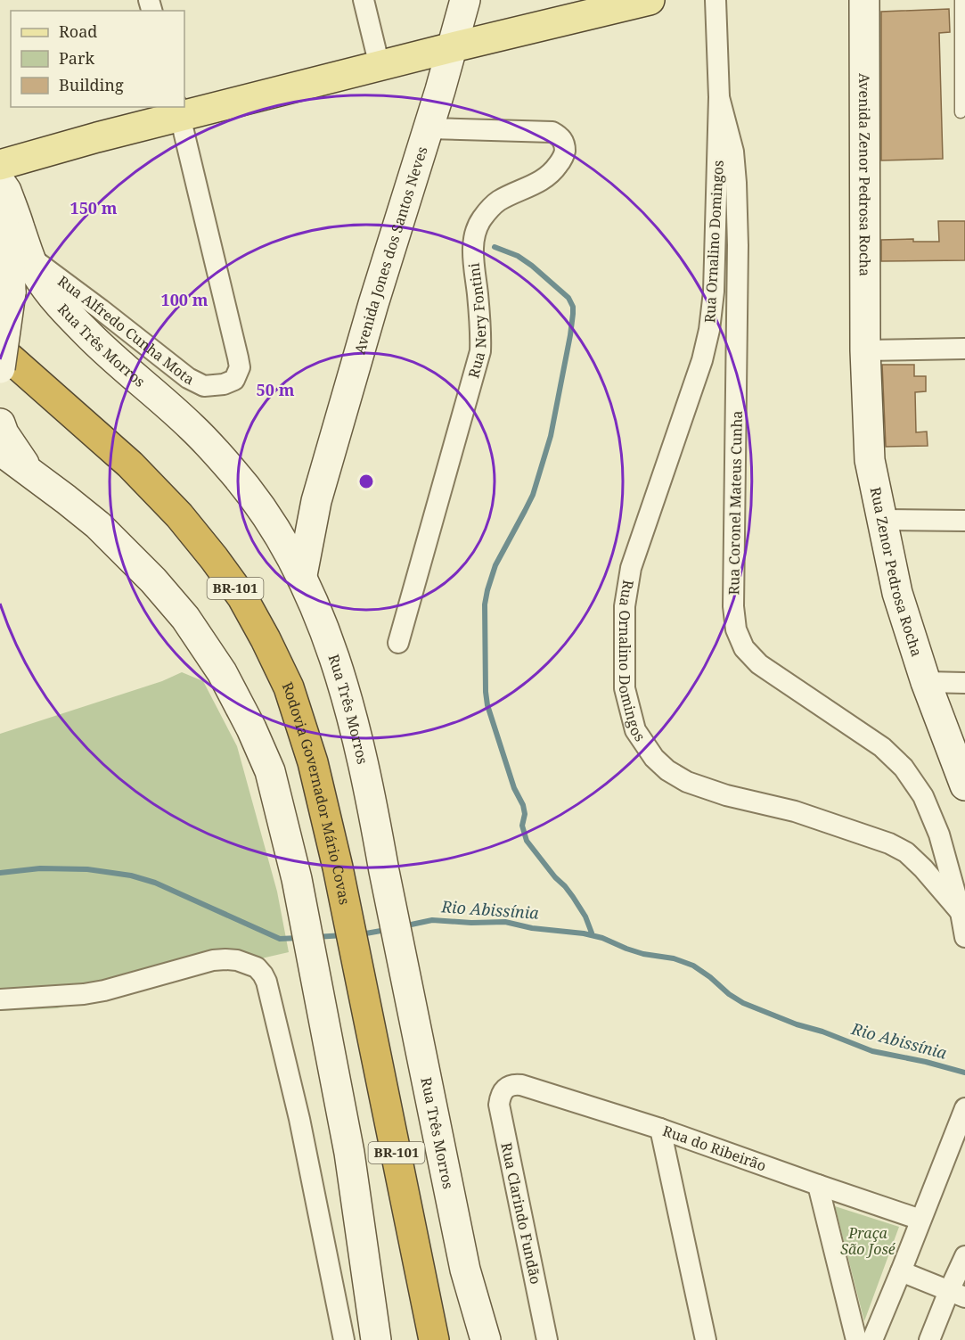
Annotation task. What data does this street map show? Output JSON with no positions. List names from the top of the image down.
{
  "streets": {
    "highway": ["BR-101", "Rodovia Governador Mário Covas"],
    "main road": [
      "Avenida Zenor Pedrosa Rocha",
      "Avenida Jones dos Santos Neves",
      "Rua Três Morros",
      "Rua Zenor Pedrosa Rocha"
    ],
    "street": [
      "Rua Ornalino Domingos",
      "Rua Nery Fontini",
      "Rua Alfredo Cunha Mota",
      "Rua Coronel Mateus Cunha",
      "Rua do Ribeirão",
      "Rua Clarindo Fundão"
    ]
  },
  "crossings": [
    ["Avenida Zenor Pedrosa Rocha", "Rua Zenor Pedrosa Rocha"],
    ["Rua Ornalino Domingos", "Rua Coronel Mateus Cunha"],
    ["Avenida Jones dos Santos Neves", "Rua Nery Fontini"],
    ["Avenida Jones dos Santos Neves", "Rua Três Morros"],
    ["Rua Alfredo Cunha Mota", "Rua Três Morros"],
    ["Rua do Ribeirão", "Rua Clarindo Fundão"]
  ],
  "water": ["Rio Abissínia"],
  "parks": ["Praça São José"],
  "legend": ["Road", "Park", "Building"],
  "rings": ["150 m", "100 m", "50 m"]
}
